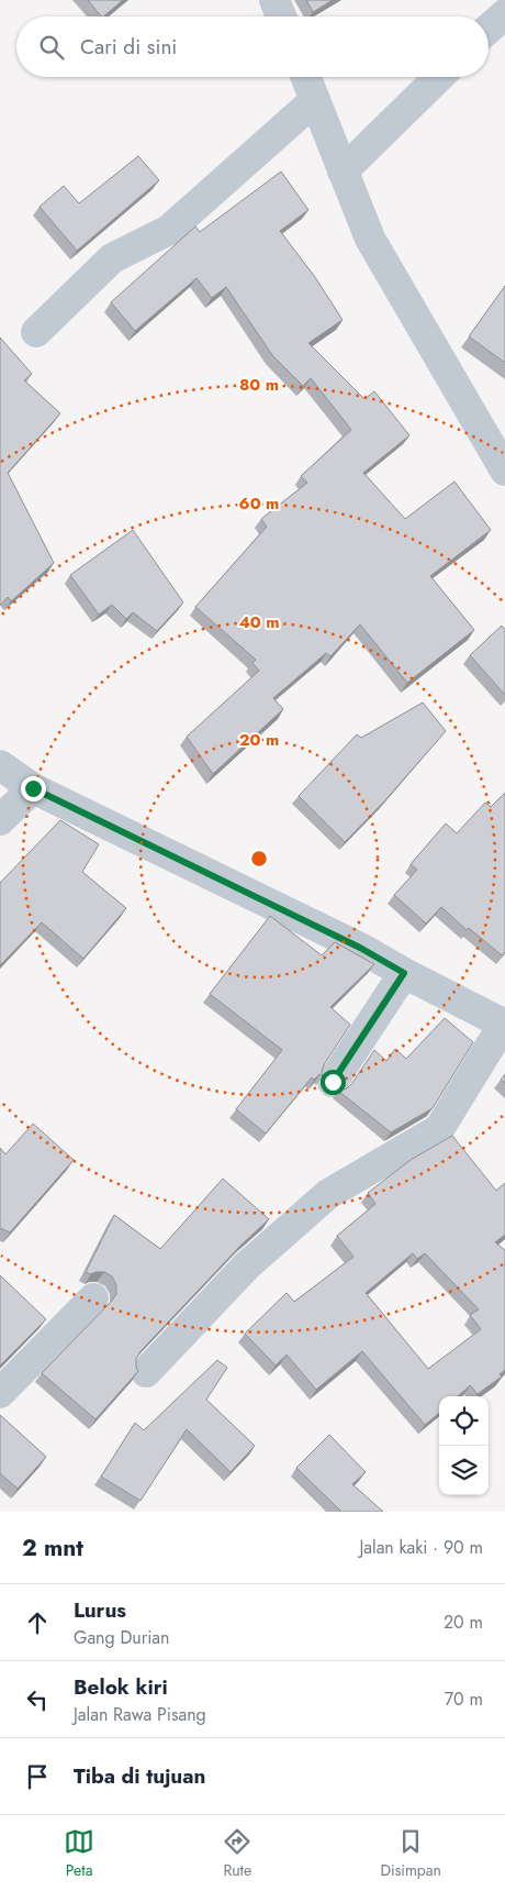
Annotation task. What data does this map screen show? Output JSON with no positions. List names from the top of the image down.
{
  "page": {
    "search": "Cari di sini",
    "heading": ["2 mnt", "Jalan kaki · 90 m"],
    "list": [
      ["Lurus", "Gang Durian", "20 m"],
      ["Belok kiri", "Jalan Rawa Pisang", "70 m"],
      "Tiba di tujuan"
    ],
    "nav": ["Peta", "Rute", "Disimpan"]
  },
  "rings": [
    "80 m",
    "60 m",
    "40 m",
    "20 m"
  ]
}
